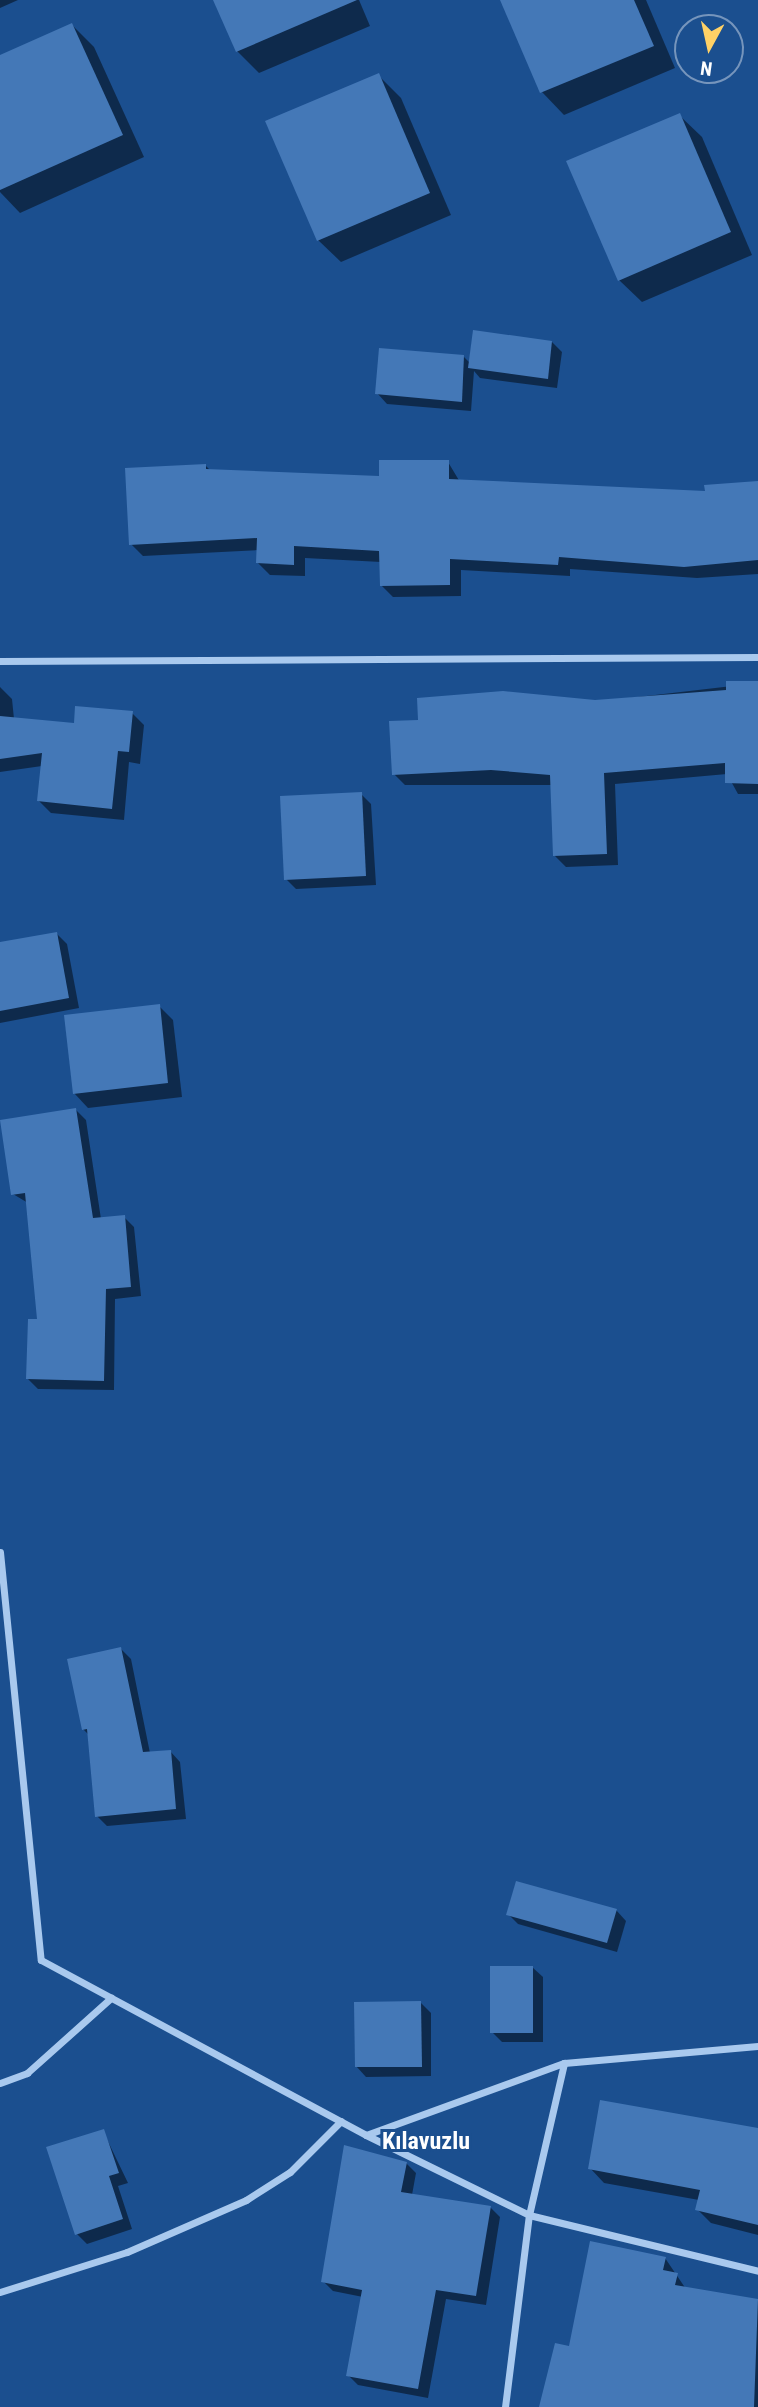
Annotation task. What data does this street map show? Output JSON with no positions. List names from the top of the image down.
{
  "districts": ["Kılavuzlu"],
  "north": "bottom"
}
